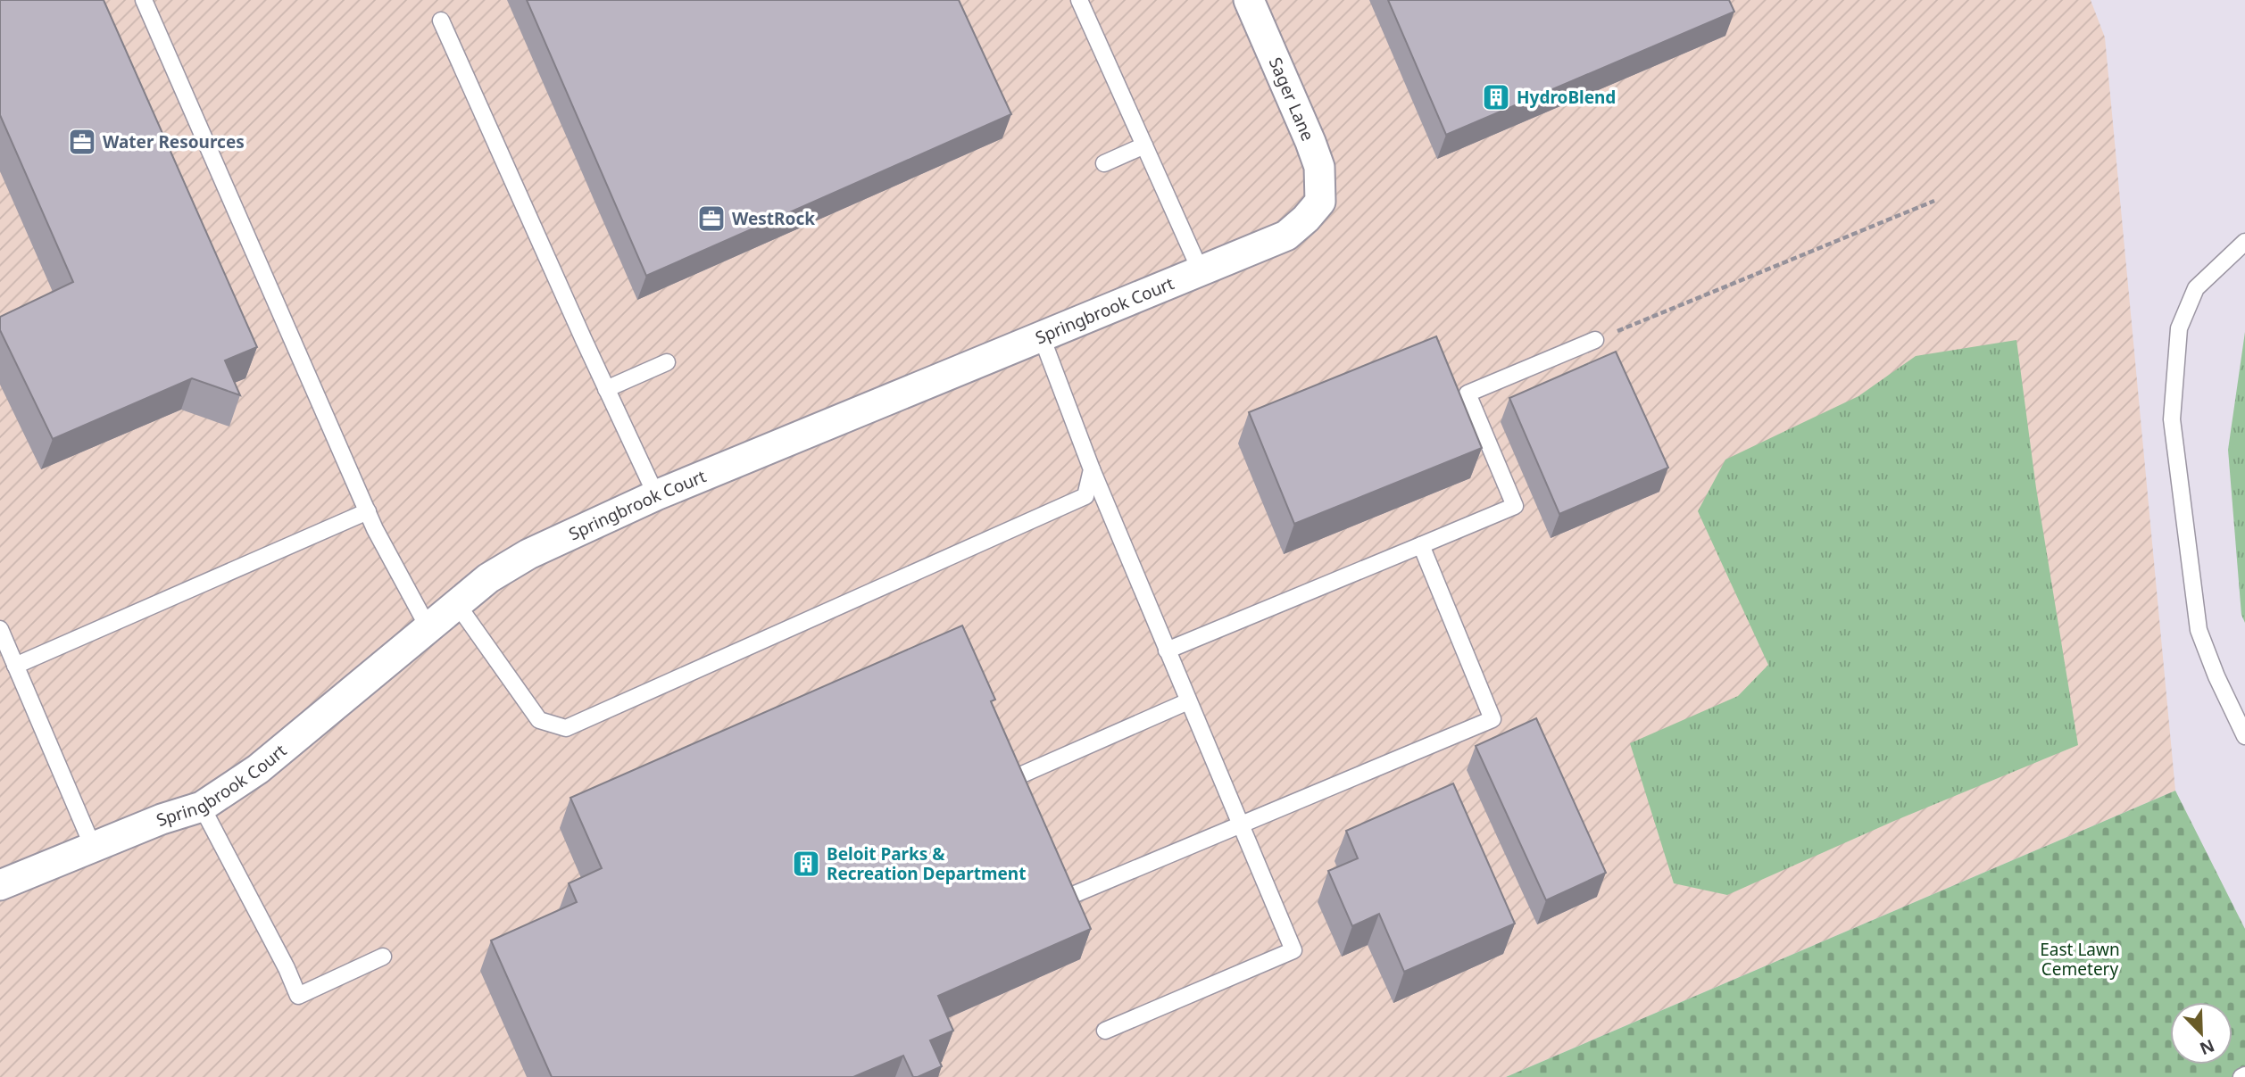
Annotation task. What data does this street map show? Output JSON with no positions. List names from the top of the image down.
{
  "streets": {
    "street": ["Sager Lane", "Springbrook Court"]
  },
  "crossings": [
    ["Sager Lane", "Springbrook Court"]
  ],
  "parks": ["East Lawn Cemetery"],
  "places": {
    "building": ["HydroBlend", "Beloit Parks & Recreation Department"],
    "office": ["Water Resources", "WestRock"]
  },
  "north": "bottom right"
}
